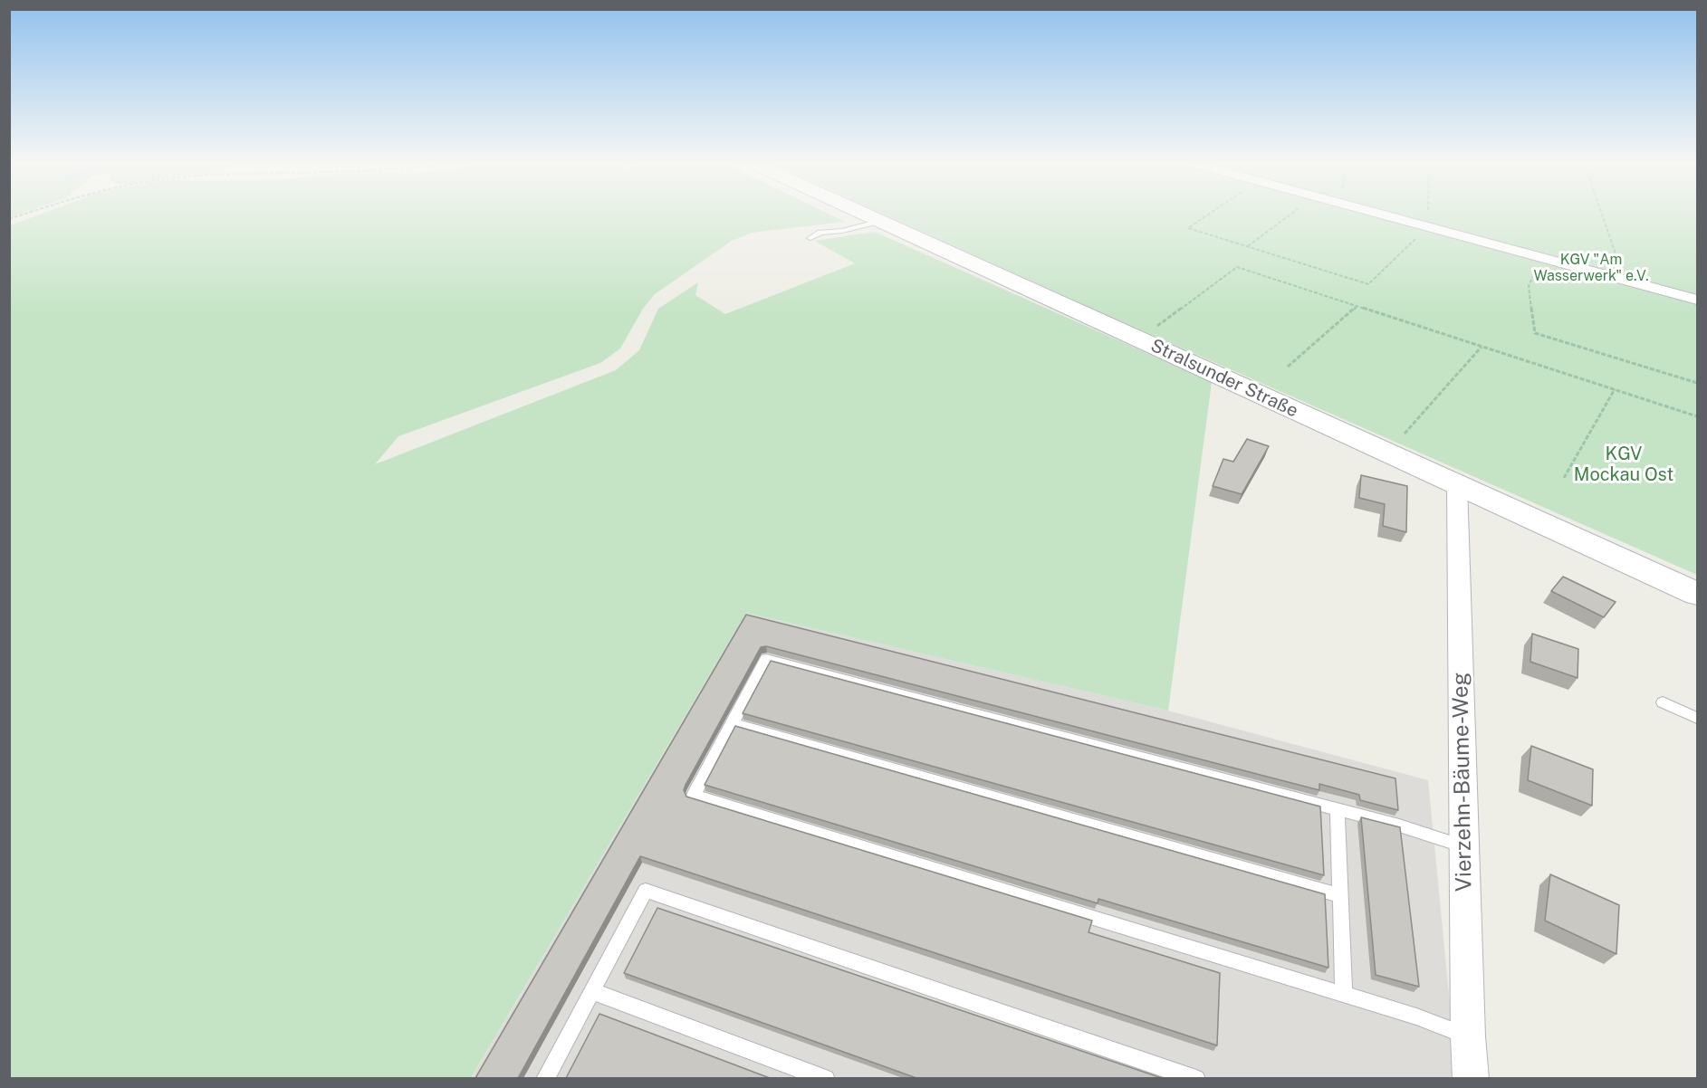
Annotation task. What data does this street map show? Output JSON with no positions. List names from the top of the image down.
{
  "streets": {
    "street": ["Stralsunder Straße", "Vierzehn-Bäume-Weg"]
  },
  "crossings": [
    ["Stralsunder Straße", "Vierzehn-Bäume-Weg"]
  ],
  "parks": ["KGV \"Am Wasserwerk\" e.V.", "KGV Mockau Ost"]
}
